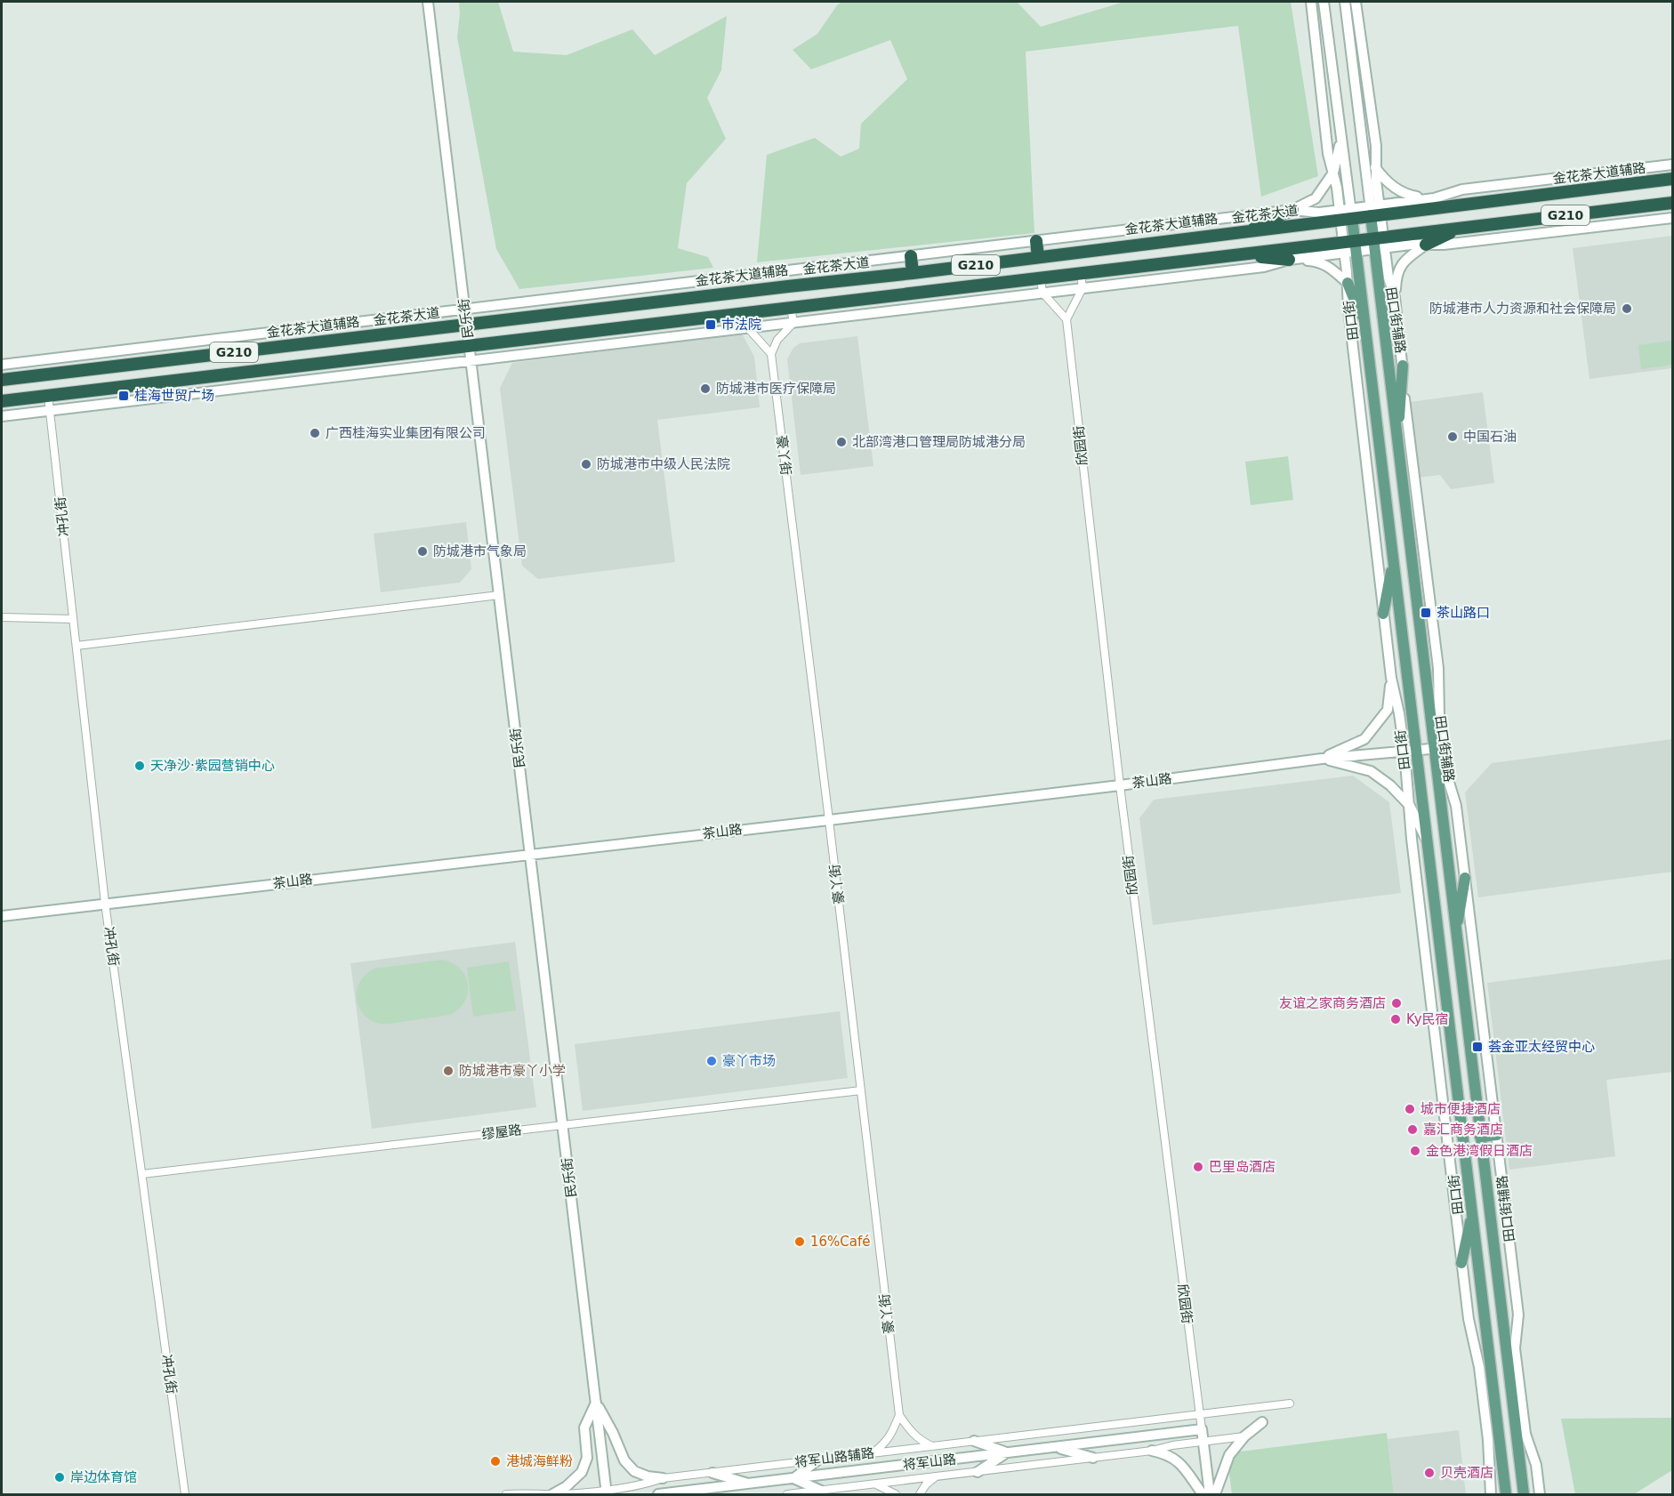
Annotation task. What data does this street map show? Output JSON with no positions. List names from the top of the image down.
{
  "streets": {
    "highway": ["金花茶大道", "G210"],
    "main road": ["田口街"],
    "street": [
      "金花茶大道辅路",
      "民乐街",
      "田口街辅路",
      "欣园街",
      "豪丫街",
      "冲孔街",
      "茶山路",
      "缪屋路",
      "将军山路辅路",
      "将军山路"
    ]
  },
  "crossings": [
    ["金花茶大道辅路", "金花茶大道"],
    ["金花茶大道辅路", "民乐街"],
    ["金花茶大道辅路", "田口街"],
    ["金花茶大道", "民乐街"],
    ["金花茶大道", "田口街"],
    ["G210", "民乐街"],
    ["G210", "田口街"],
    ["G210", "田口街辅路"],
    ["G210", "冲孔街"],
    ["民乐街", "茶山路"],
    ["民乐街", "缪屋路"],
    ["民乐街", "将军山路辅路"],
    ["田口街", "茶山路"],
    ["田口街辅路", "茶山路"],
    ["欣园街", "茶山路"],
    ["欣园街", "将军山路辅路"],
    ["欣园街", "将军山路"],
    ["豪丫街", "茶山路"],
    ["豪丫街", "缪屋路"],
    ["冲孔街", "茶山路"],
    ["冲孔街", "缪屋路"]
  ],
  "places": {
    "other": [
      "防城港市人力资源和社会保障局",
      "防城港市医疗保障局",
      "广西桂海实业集团有限公司",
      "中国石油",
      "北部湾港口管理局防城港分局",
      "防城港市中级人民法院",
      "防城港市气象局",
      "天净沙·紫园营销中心",
      "友谊之家商务酒店",
      "Ky民宿",
      "豪丫市场",
      "防城港市豪丫小学",
      "城市便捷酒店",
      "嘉汇商务酒店",
      "金色港湾假日酒店",
      "巴里岛酒店",
      "16%Café",
      "港城海鲜粉",
      "贝壳酒店",
      "岸边体育馆"
    ],
    "transit": [
      "巿法院",
      "桂海世贸广场",
      "茶山路口",
      "荟金亚太经贸中心"
    ]
  }
}
